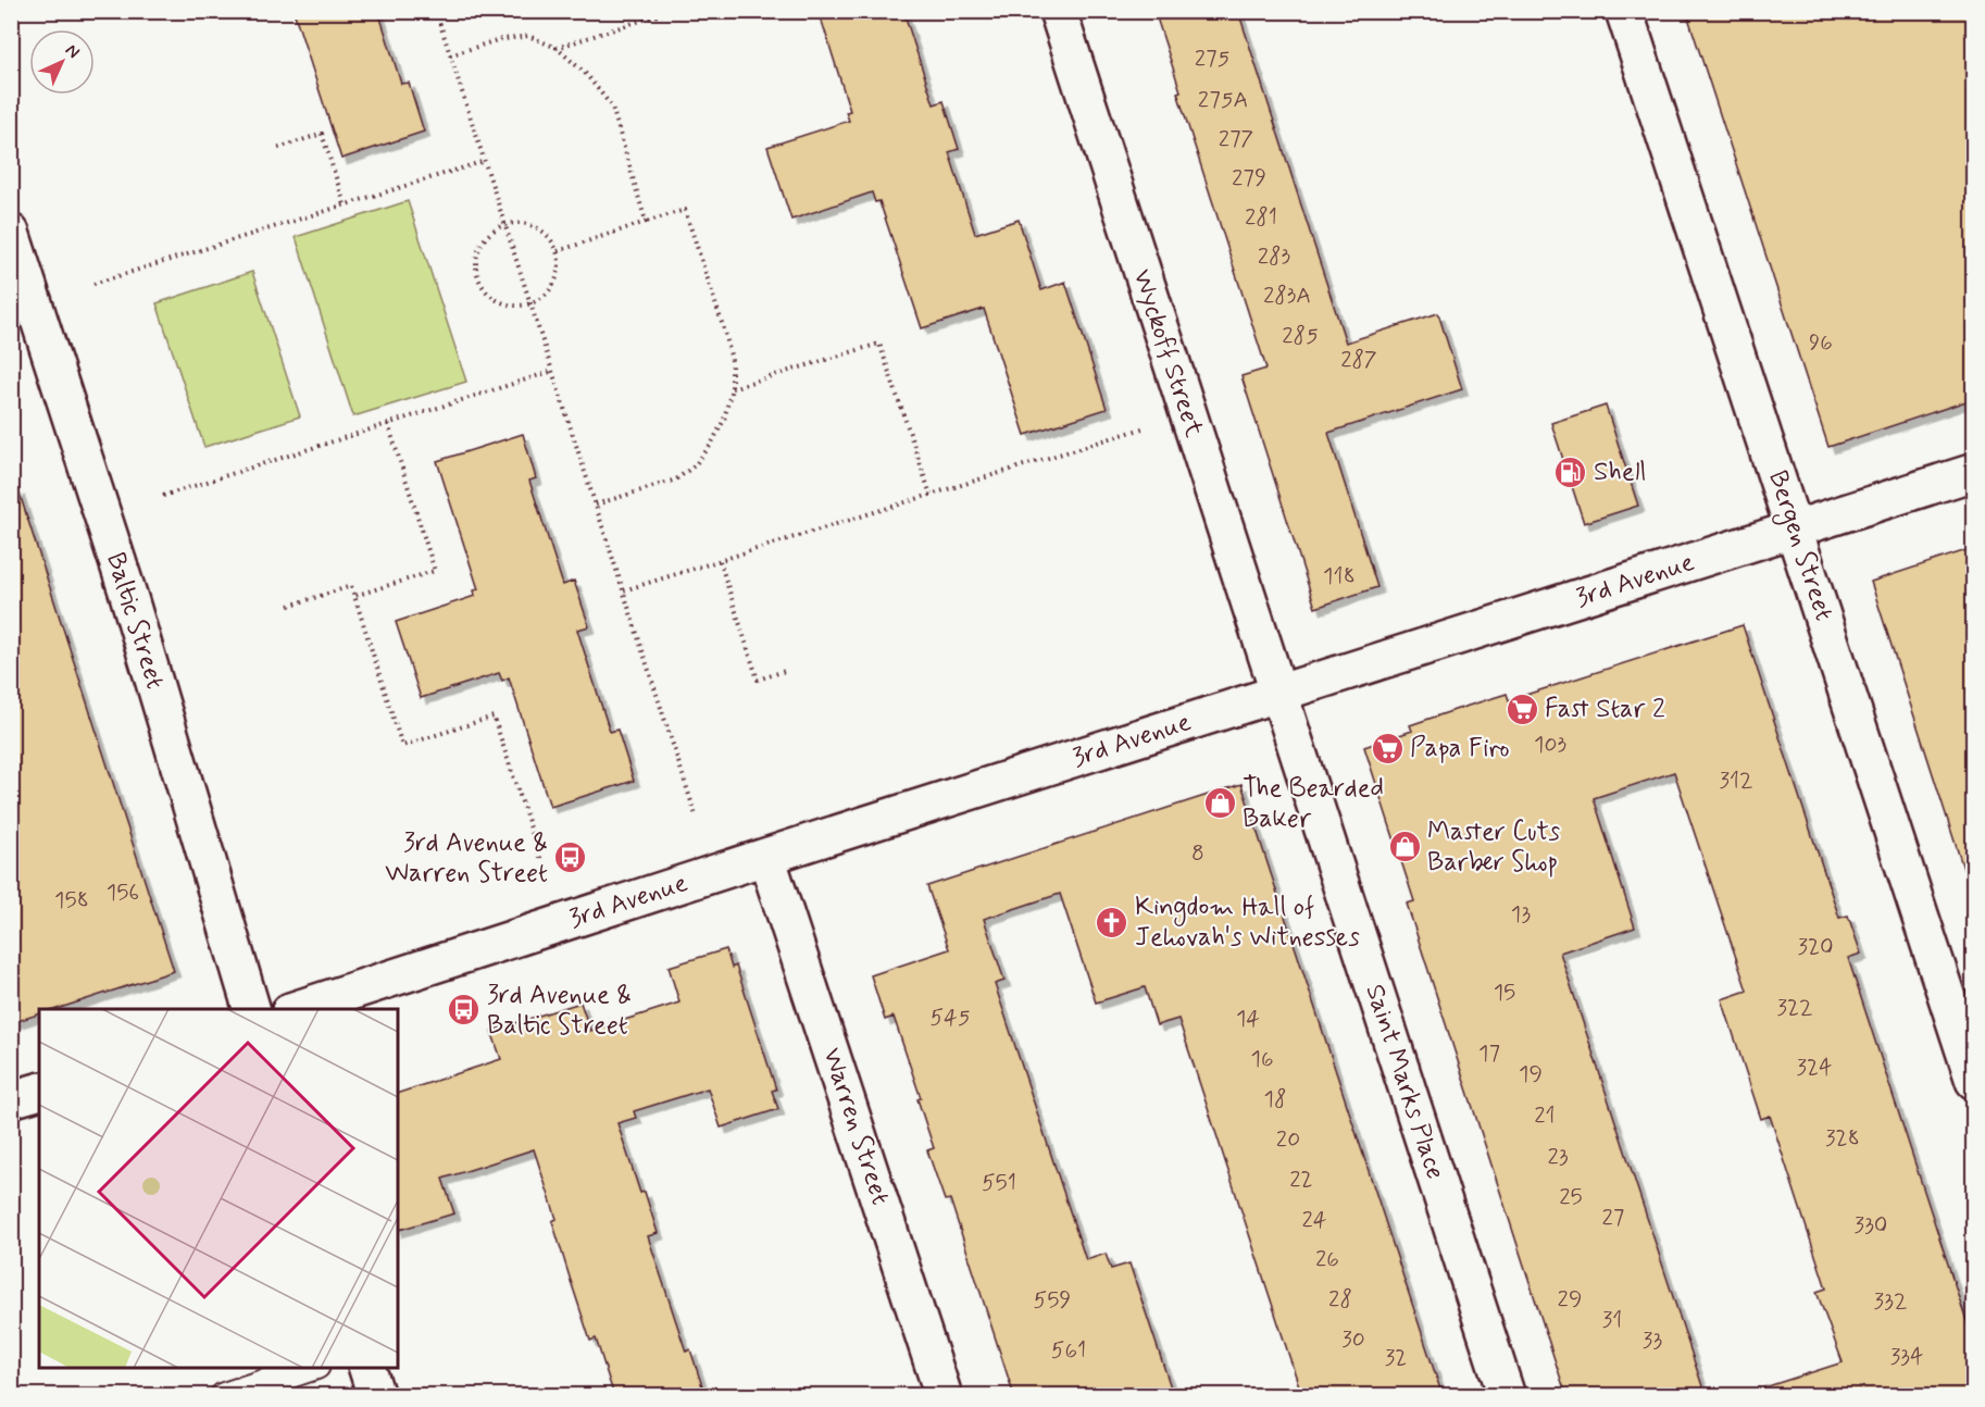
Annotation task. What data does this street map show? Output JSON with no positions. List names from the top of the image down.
{
  "streets": {
    "street": [
      "Wyckoff Street",
      "Bergen Street",
      "3rd Avenue",
      "Baltic Street",
      "Saint Marks Place",
      "Warren Street"
    ]
  },
  "crossings": [
    ["Wyckoff Street", "3rd Avenue"],
    ["Wyckoff Street", "Saint Marks Place"],
    ["Bergen Street", "3rd Avenue"],
    ["3rd Avenue", "Saint Marks Place"],
    ["3rd Avenue", "Warren Street"]
  ],
  "places": {
    "fuel station": ["Shell"],
    "supermarket": ["Fast Star 2", "Papa Firo"],
    "shop": ["The Bearded Baker", "Master Cuts Barber Shop"],
    "bus stop": ["3rd Avenue & Warren Street", "3rd Avenue & Baltic Street"],
    "church": ["Kingdom Hall of Jehovah's Witnesses"]
  },
  "house_numbers": [
    "275",
    "275A",
    "277",
    "279",
    "281",
    "283",
    "283A",
    "285",
    "96",
    "287",
    "118",
    "103",
    "312",
    "8",
    "156",
    "158",
    "13",
    "320",
    "15",
    "322",
    "545",
    "14",
    "17",
    "16",
    "324",
    "19",
    "18",
    "21",
    "328",
    "20",
    "23",
    "22",
    "551",
    "25",
    "27",
    "24",
    "330",
    "26",
    "28",
    "29",
    "559",
    "332",
    "31",
    "30",
    "33",
    "561",
    "334",
    "32"
  ],
  "north": "top right"
}
